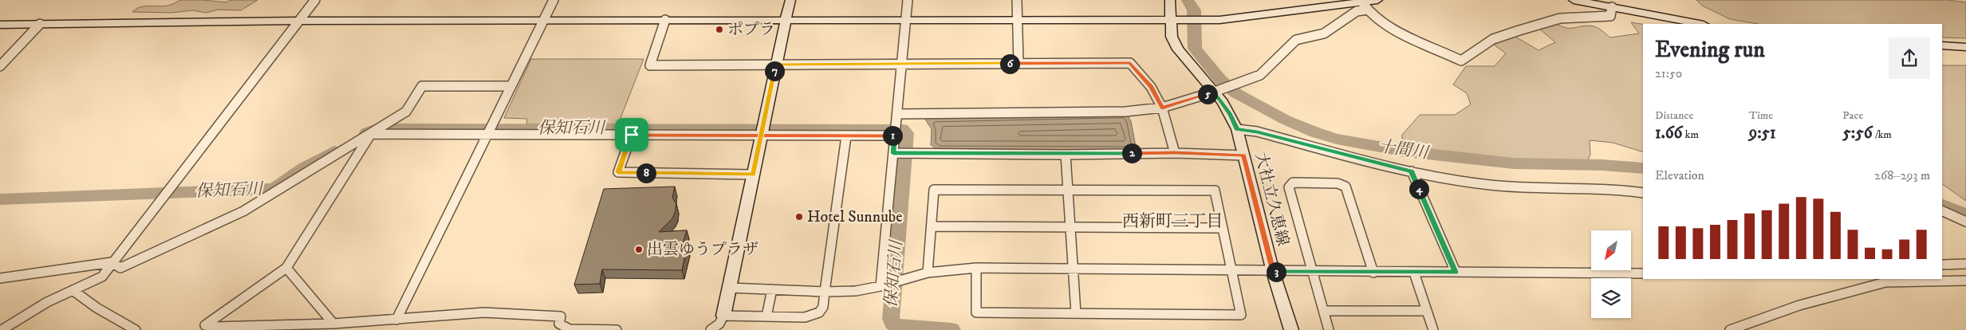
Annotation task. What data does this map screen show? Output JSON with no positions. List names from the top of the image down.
{
  "streets": {
    "main road": ["大社立久恵線"]
  },
  "districts": ["西新町三丁目"],
  "water": ["保知石川", "十間川"],
  "places": ["ポプラ", "Hotel Sunnube", "出雲ゆうプラザ"],
  "north": "bottom left",
  "page": {
    "heading": ["Evening run", "21:50"],
    "pins": [
      "6",
      "7",
      "5",
      "1",
      "2",
      "8",
      "4",
      "3"
    ],
    "stats": [
      ["Distance", "1.66 km"],
      ["Time", "9:51"],
      ["Pace", "5:56 /km"]
    ],
    "chart": ["Elevation", "268–293 m"]
  }
}
